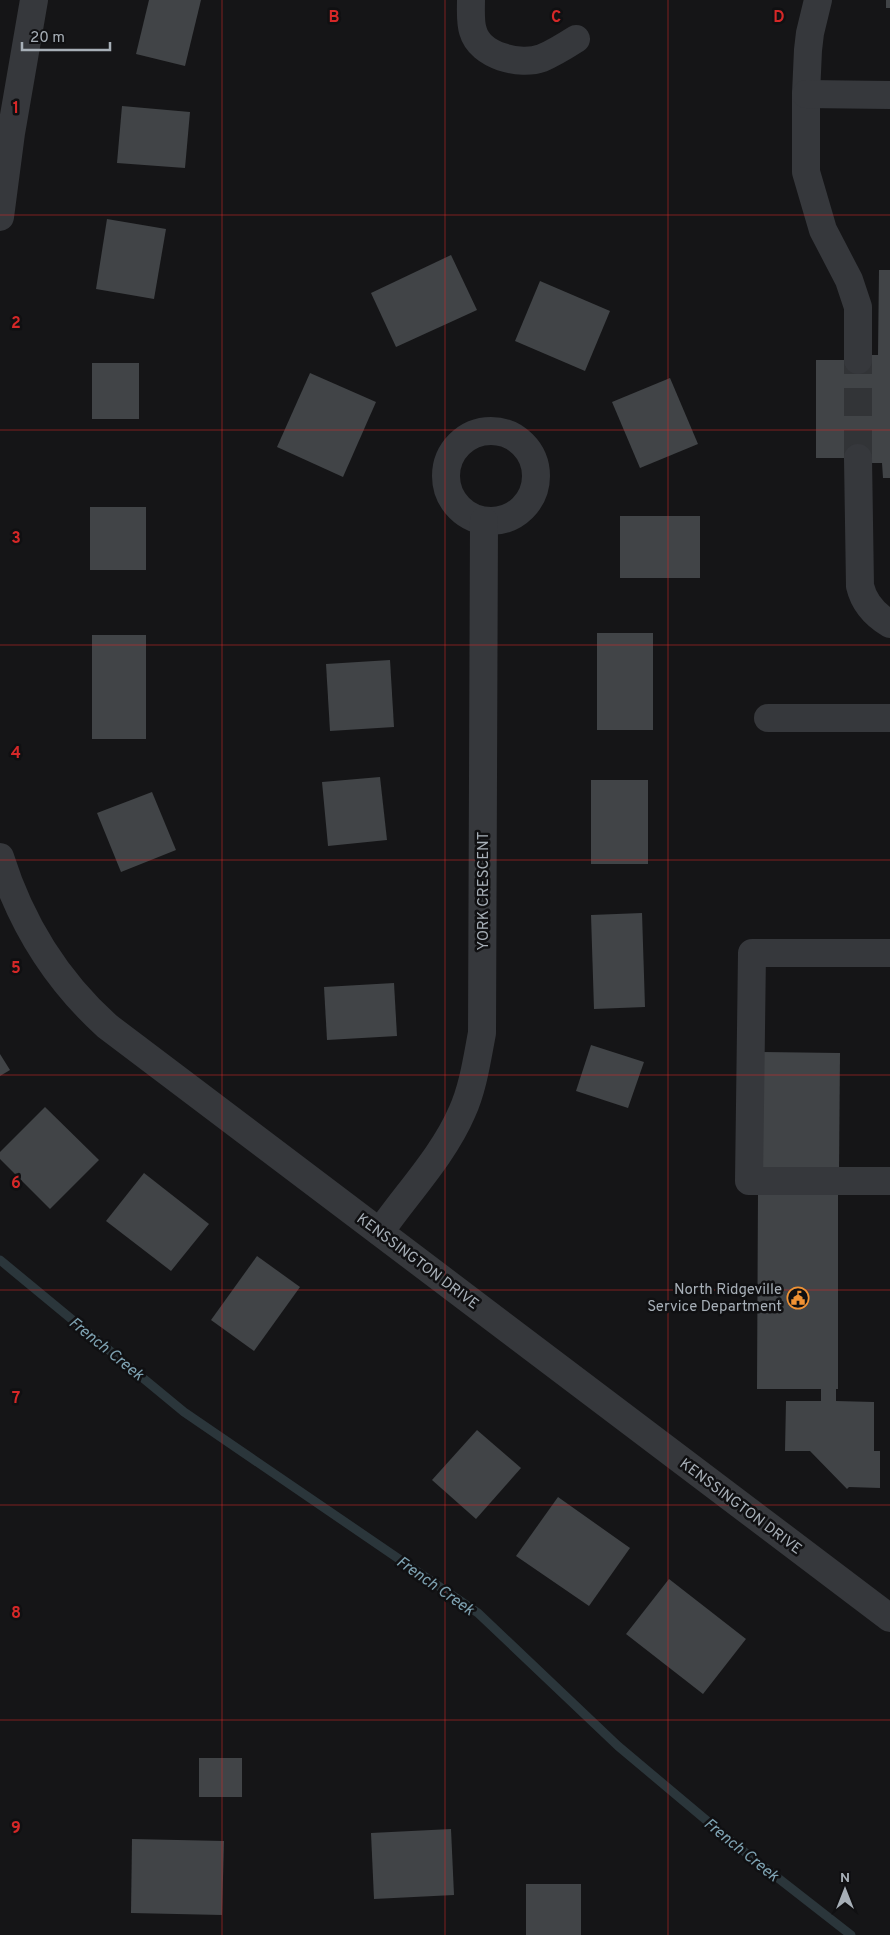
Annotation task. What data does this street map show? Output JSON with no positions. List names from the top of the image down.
{
  "streets": {
    "street": ["YORK CRESCENT", "KENSSINGTON DRIVE"]
  },
  "crossings": [
    ["YORK CRESCENT", "KENSSINGTON DRIVE"]
  ],
  "water": ["French Creek"],
  "places": {
    "public building": ["North Ridgeville Service Department"]
  },
  "scale_bar": "20 m",
  "north": "top",
  "grid": {
    "columns": ["B", "C", "D"],
    "rows": [
      "1",
      "2",
      "3",
      "4",
      "5",
      "6",
      "7",
      "8",
      "9"
    ]
  }
}
